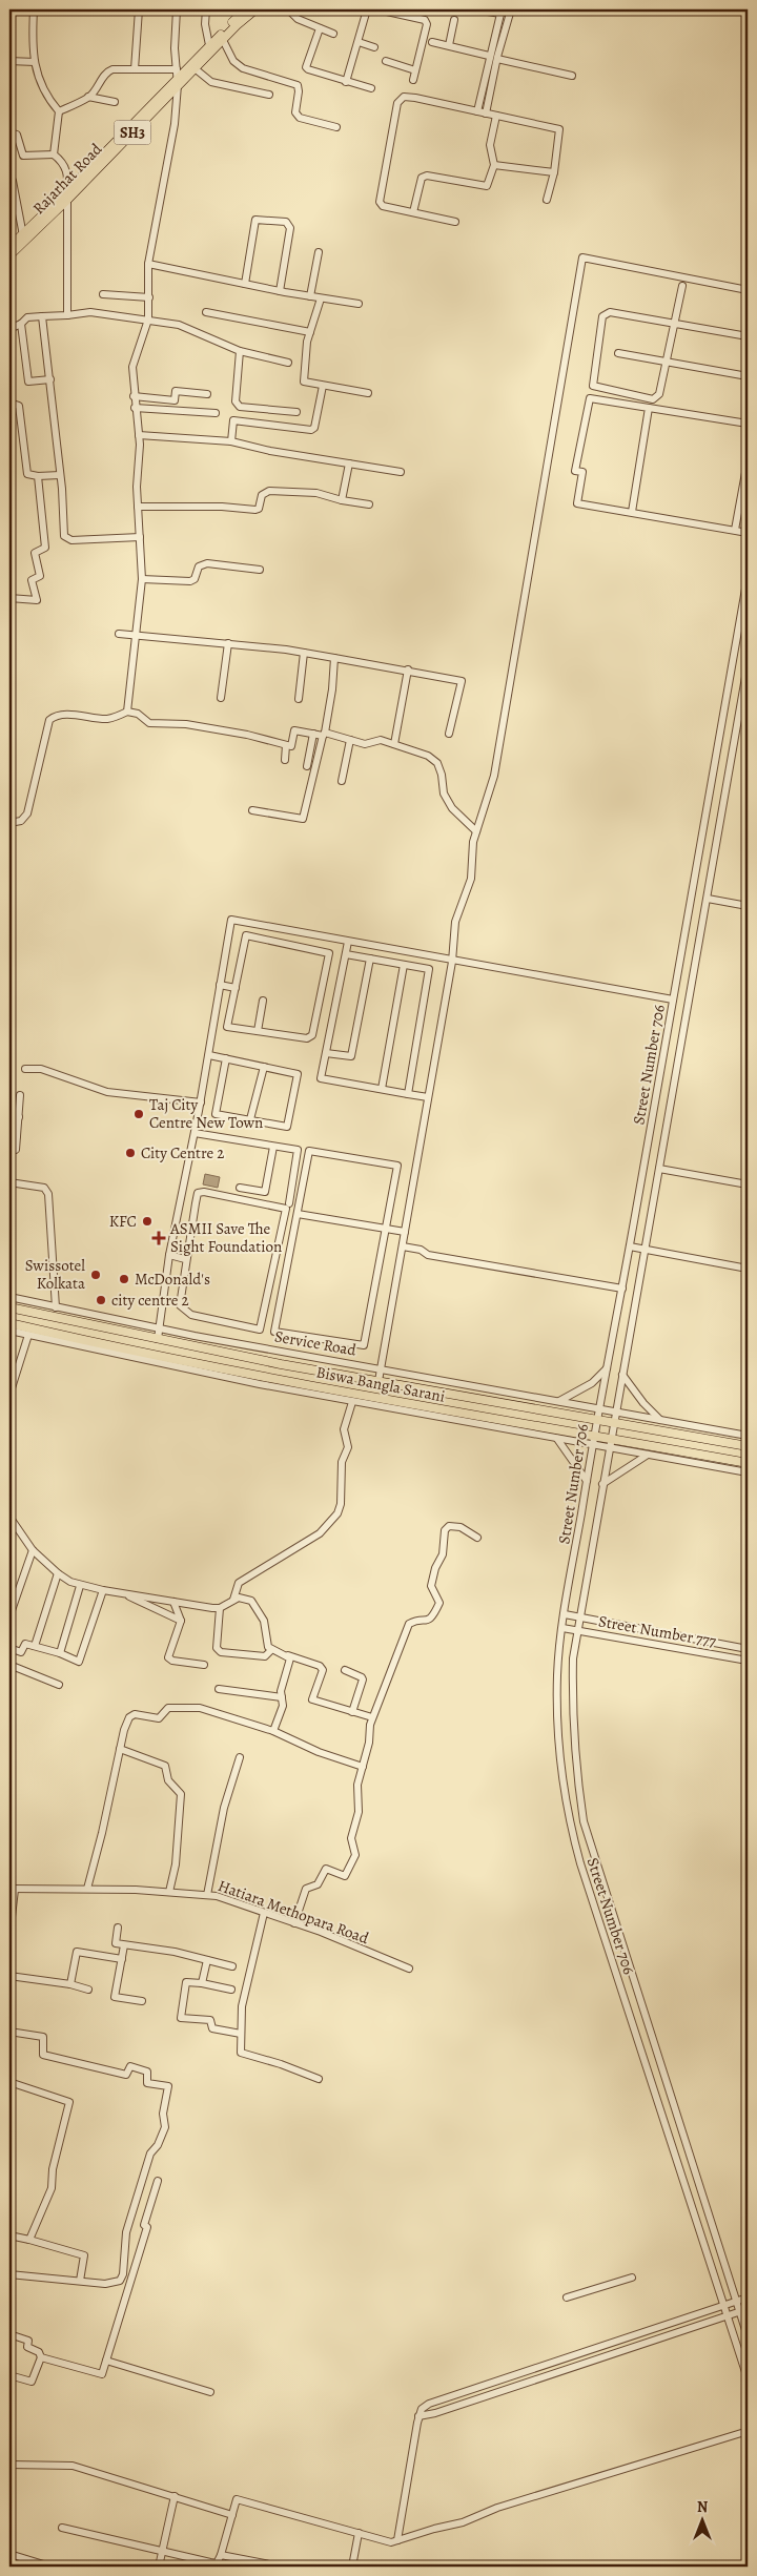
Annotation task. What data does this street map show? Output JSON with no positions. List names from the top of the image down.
{
  "streets": {
    "main road": ["SH3", "Rajarhat Road", "Biswa Bangla Sarani"],
    "street": [
      "Street Number 706",
      "Service Road",
      "Street Number 777",
      "Hatiara Methopara Road"
    ]
  },
  "crossings": [
    ["Street Number 706", "Service Road"],
    ["Street Number 706", "Biswa Bangla Sarani"],
    ["Street Number 706", "Street Number 777"]
  ],
  "places": {
    "other": [
      "Taj City Centre New Town",
      "City Centre 2",
      "KFC",
      "Swissotel Kolkata",
      "McDonald's",
      "city centre 2"
    ],
    "health": ["ASMII Save The Sight Foundation"]
  },
  "north": "top"
}
